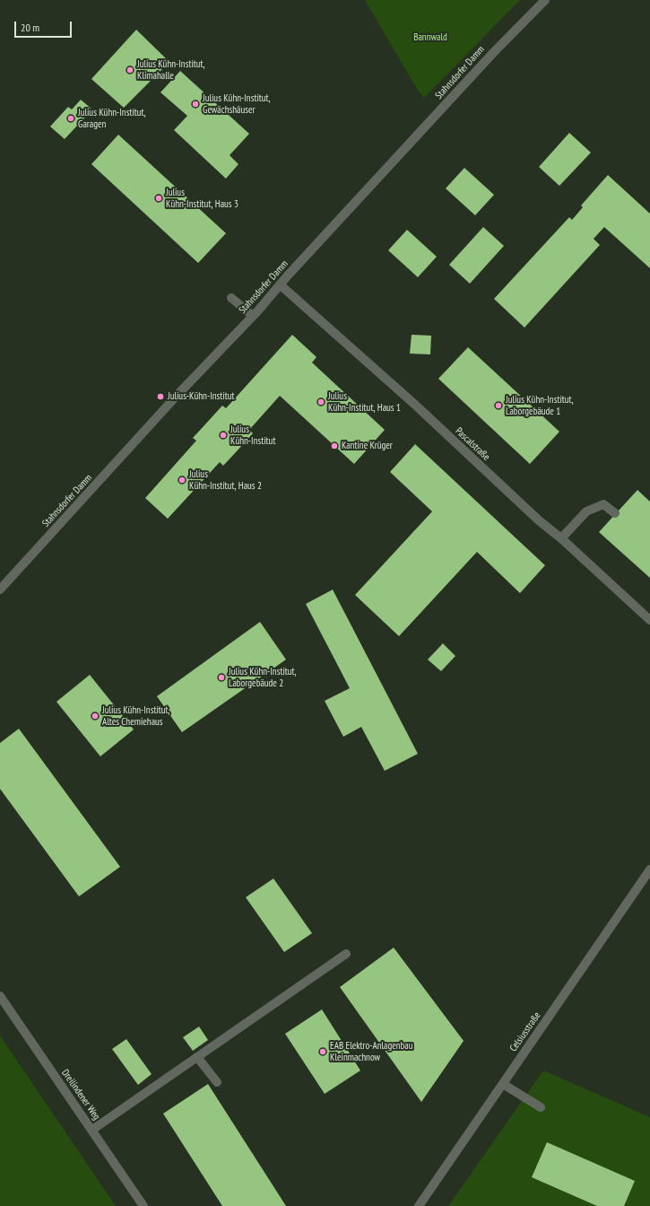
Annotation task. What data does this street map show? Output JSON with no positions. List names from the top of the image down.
{
  "streets": {
    "street": [
      "Stahnsdorfer Damm",
      "Pascalstraße",
      "Celsiusstraße",
      "Dreilindener Weg"
    ]
  },
  "crossings": [
    ["Stahnsdorfer Damm", "Pascalstraße"]
  ],
  "parks": ["Bannwald"],
  "places": [
    "Julius Kühn-Institut, Klimahalle",
    "Julius Kühn-Institut, Gewächshäuser",
    "Julius Kühn-Institut, Garagen",
    "Julius Kühn-Institut, Haus 3",
    "Julius-Kühn-Institut",
    "Julius Kühn-Institut, Haus 1",
    "Julius Kühn-Institut, Laborgebäude 1",
    "Julius Kühn-Institut",
    "Kantine Krüger",
    "Julius Kühn-Institut, Haus 2",
    "Julius Kühn-Institut, Laborgebäude 2",
    "Julius Kühn-Institut, Altes Chemiehaus",
    "EAB Elektro-Anlagenbau Kleinmachnow"
  ],
  "scale_bar": "20 m"
}
